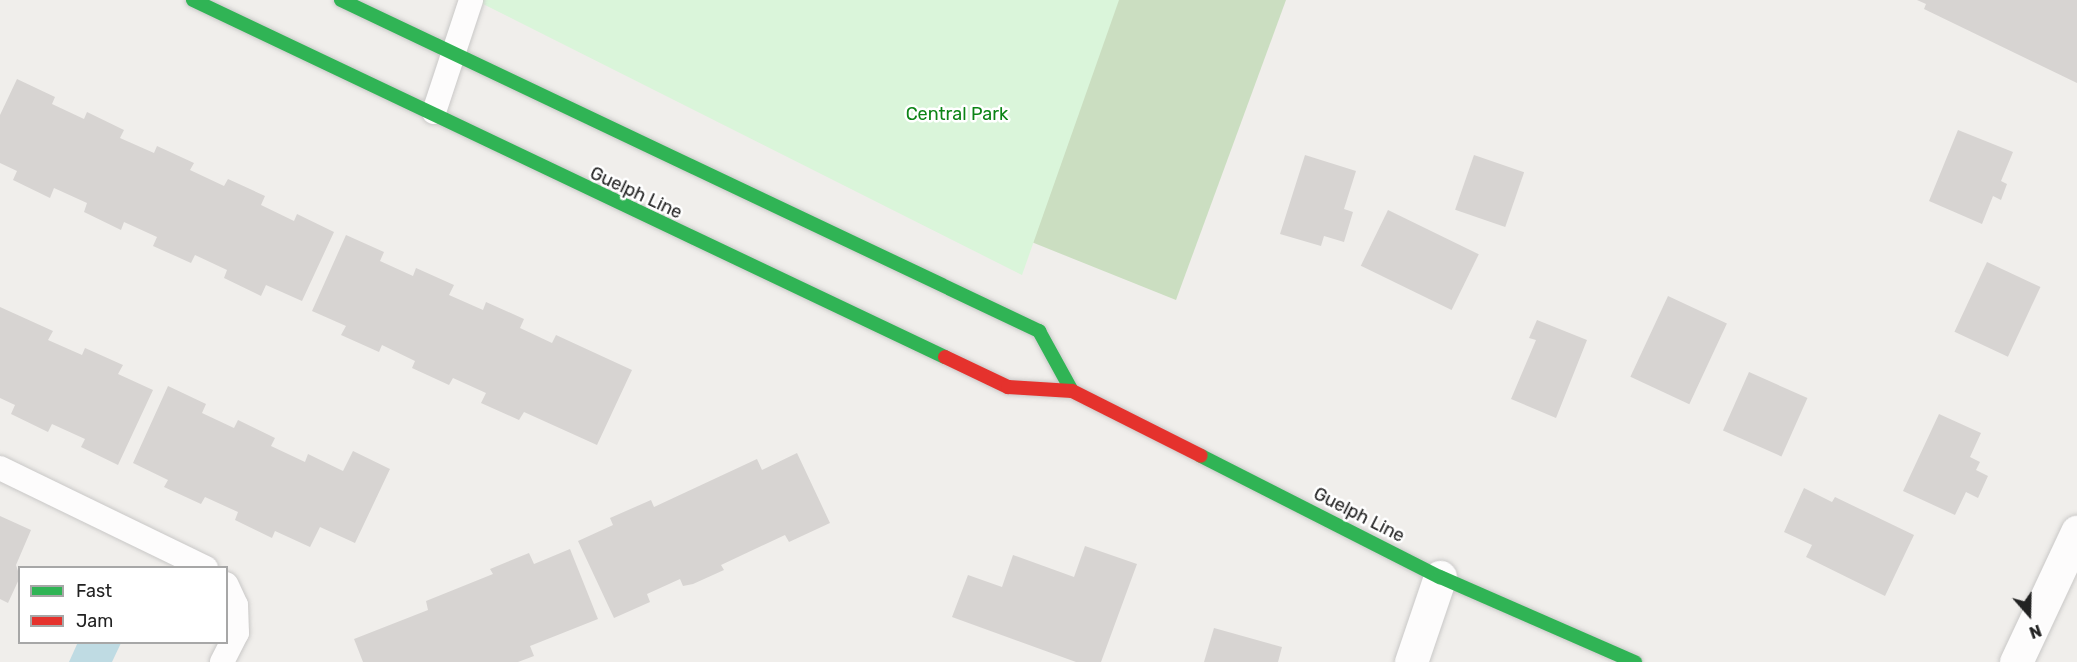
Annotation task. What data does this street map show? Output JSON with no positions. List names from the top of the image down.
{
  "streets": {
    "main road": ["Guelph Line"]
  },
  "parks": ["Central Park"],
  "legend": ["Fast", "Jam"],
  "north": "bottom"
}
